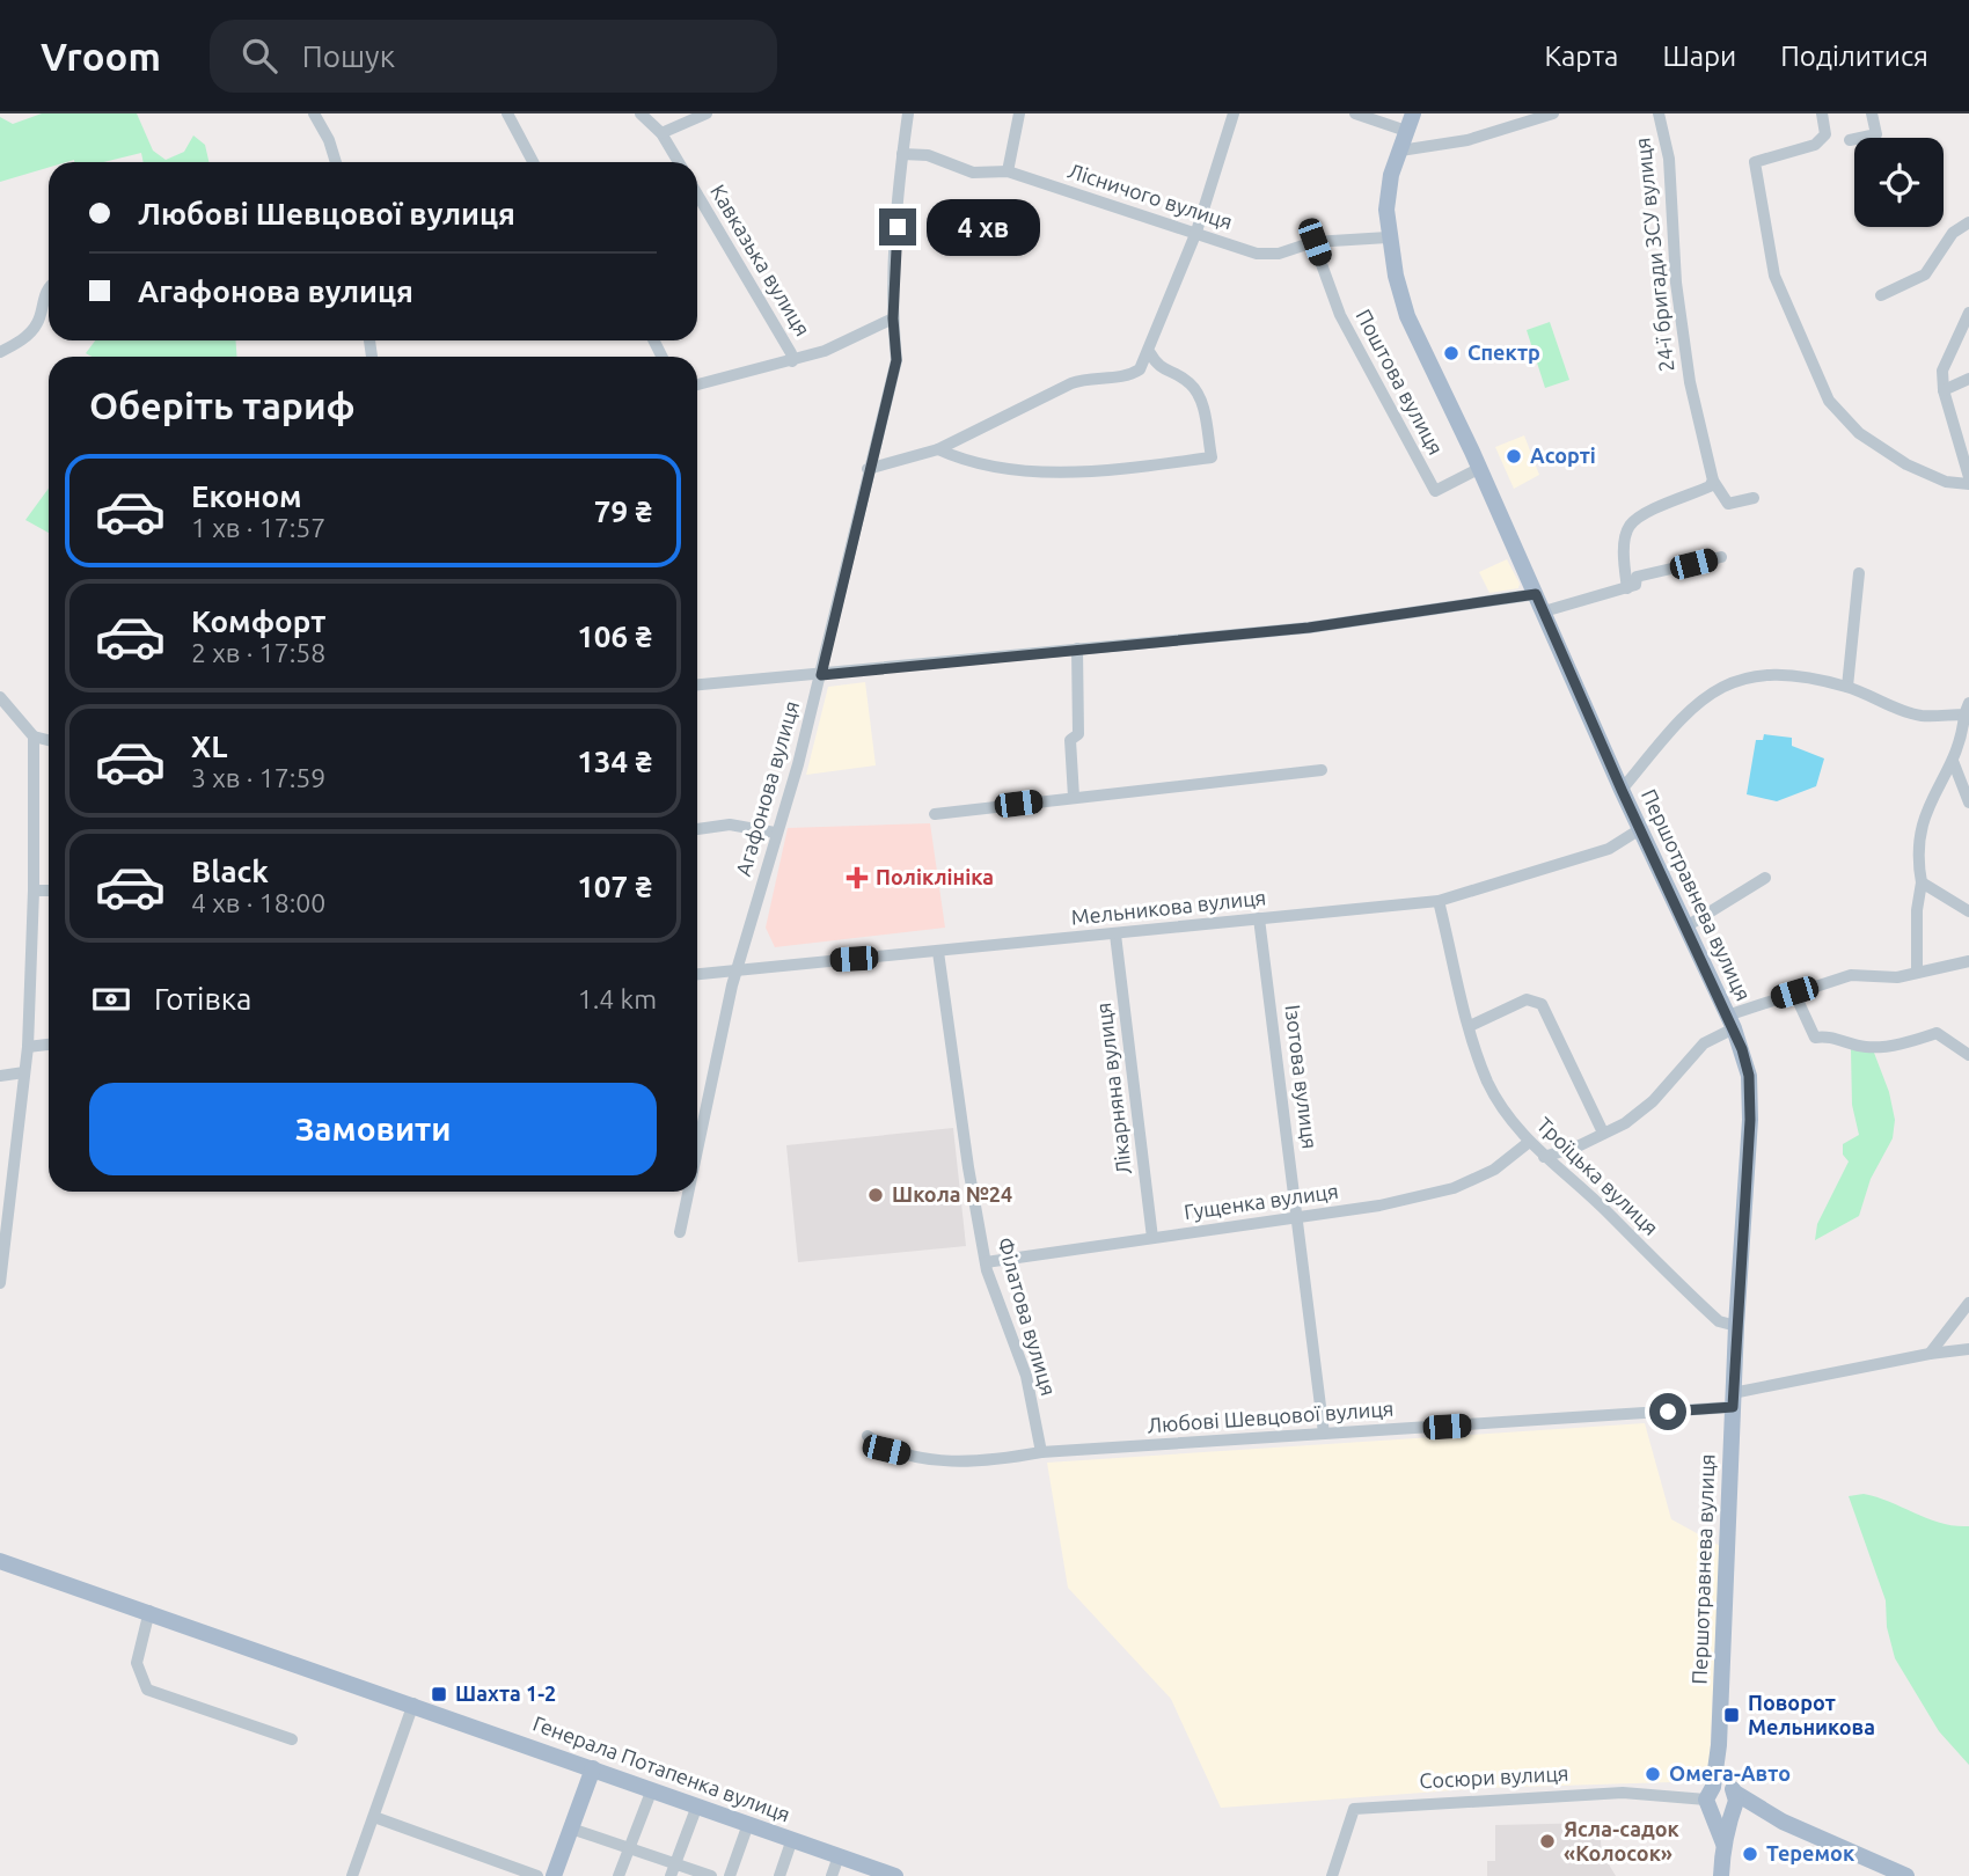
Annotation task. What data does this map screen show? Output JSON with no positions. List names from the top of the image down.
{
  "streets": {
    "main road": ["Першотравнева вулиця", "Генерала Потапенка вулиця"],
    "street": [
      "Лісничого вулиця",
      "24-ї бригади ЗСУ вулиця",
      "Кавказька вулиця",
      "Поштова вулиця",
      "Агафонова вулиця",
      "Мельникова вулиця",
      "Ізотова вулиця",
      "Лікарняна вулиця",
      "Троїцька вулиця",
      "Гущенка вулиця",
      "Філатова вулиця",
      "Любові Шевцової вулиця",
      "Сосюри вулиця"
    ]
  },
  "crossings": [
    ["Лісничого вулиця", "Поштова вулиця"],
    ["Лісничого вулиця", "Агафонова вулиця"],
    ["Лісничого вулиця", "Першотравнева вулиця"],
    ["Поштова вулиця", "Першотравнева вулиця"],
    ["Агафонова вулиця", "Мельникова вулиця"],
    ["Першотравнева вулиця", "Мельникова вулиця"],
    ["Першотравнева вулиця", "Троїцька вулиця"],
    ["Першотравнева вулиця", "Любові Шевцової вулиця"],
    ["Першотравнева вулиця", "Сосюри вулиця"],
    ["Мельникова вулиця", "Ізотова вулиця"],
    ["Мельникова вулиця", "Лікарняна вулиця"],
    ["Мельникова вулиця", "Троїцька вулиця"],
    ["Мельникова вулиця", "Філатова вулиця"],
    ["Ізотова вулиця", "Гущенка вулиця"],
    ["Ізотова вулиця", "Любові Шевцової вулиця"],
    ["Лікарняна вулиця", "Гущенка вулиця"],
    ["Троїцька вулиця", "Гущенка вулиця"],
    ["Гущенка вулиця", "Філатова вулиця"],
    ["Філатова вулиця", "Любові Шевцової вулиця"]
  ],
  "places": {
    "other": [
      "Спектр",
      "Асорті",
      "Школа №24",
      "Омега-Авто",
      "Ясла-садок «Колосок»",
      "Теремок"
    ],
    "health": ["Поліклініка"],
    "transit": ["Шахта 1-2", "Поворот Мельникова"]
  },
  "page": {
    "header": "Vroom",
    "search": "Пошук",
    "nav": ["Карта", "Шари", "Поділитися"],
    "banner": ["Любові Шевцової вулиця", "Агафонова вулиця"],
    "bubble": "4 хв",
    "heading": "Оберіть тариф",
    "list": [
      {
        "name": "Економ",
        "note": "1 хв · 17:57",
        "value": "79 ₴"
      },
      {
        "name": "Комфорт",
        "note": "2 хв · 17:58",
        "value": "106 ₴"
      },
      {
        "name": "XL",
        "note": "3 хв · 17:59",
        "value": "134 ₴"
      },
      {
        "name": "Black",
        "note": "4 хв · 18:00",
        "value": "107 ₴"
      }
    ],
    "pay": ["Готівка", "1.4 km"],
    "buttons": "Замовити"
  }
}
